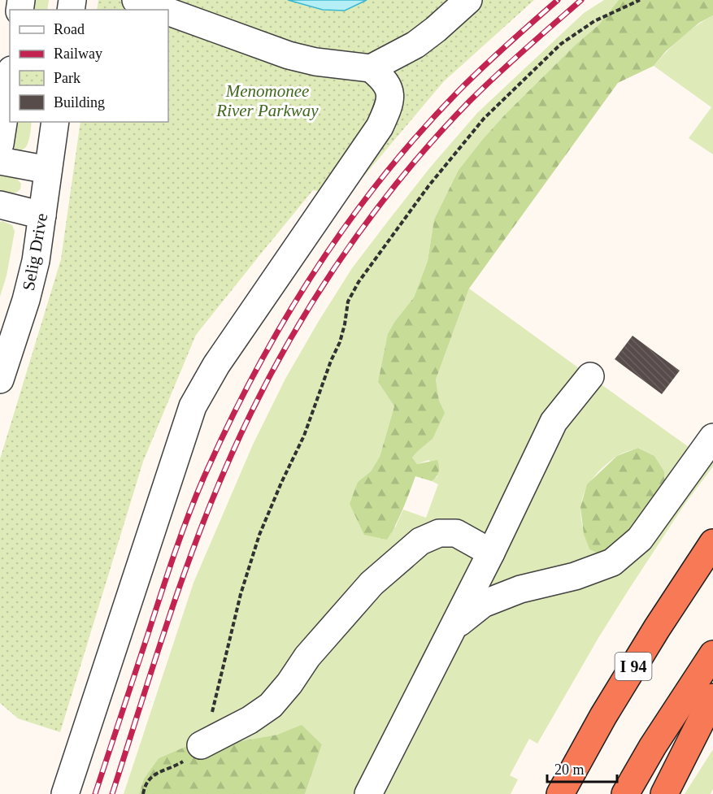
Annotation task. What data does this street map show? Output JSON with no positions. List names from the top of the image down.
{
  "streets": {
    "highway": ["I 94"],
    "street": ["Selig Drive"]
  },
  "parks": ["Menomonee River Parkway"],
  "legend": [
    "Road",
    "Railway",
    "Park",
    "Building"
  ],
  "scale_bar": "20 m"
}
